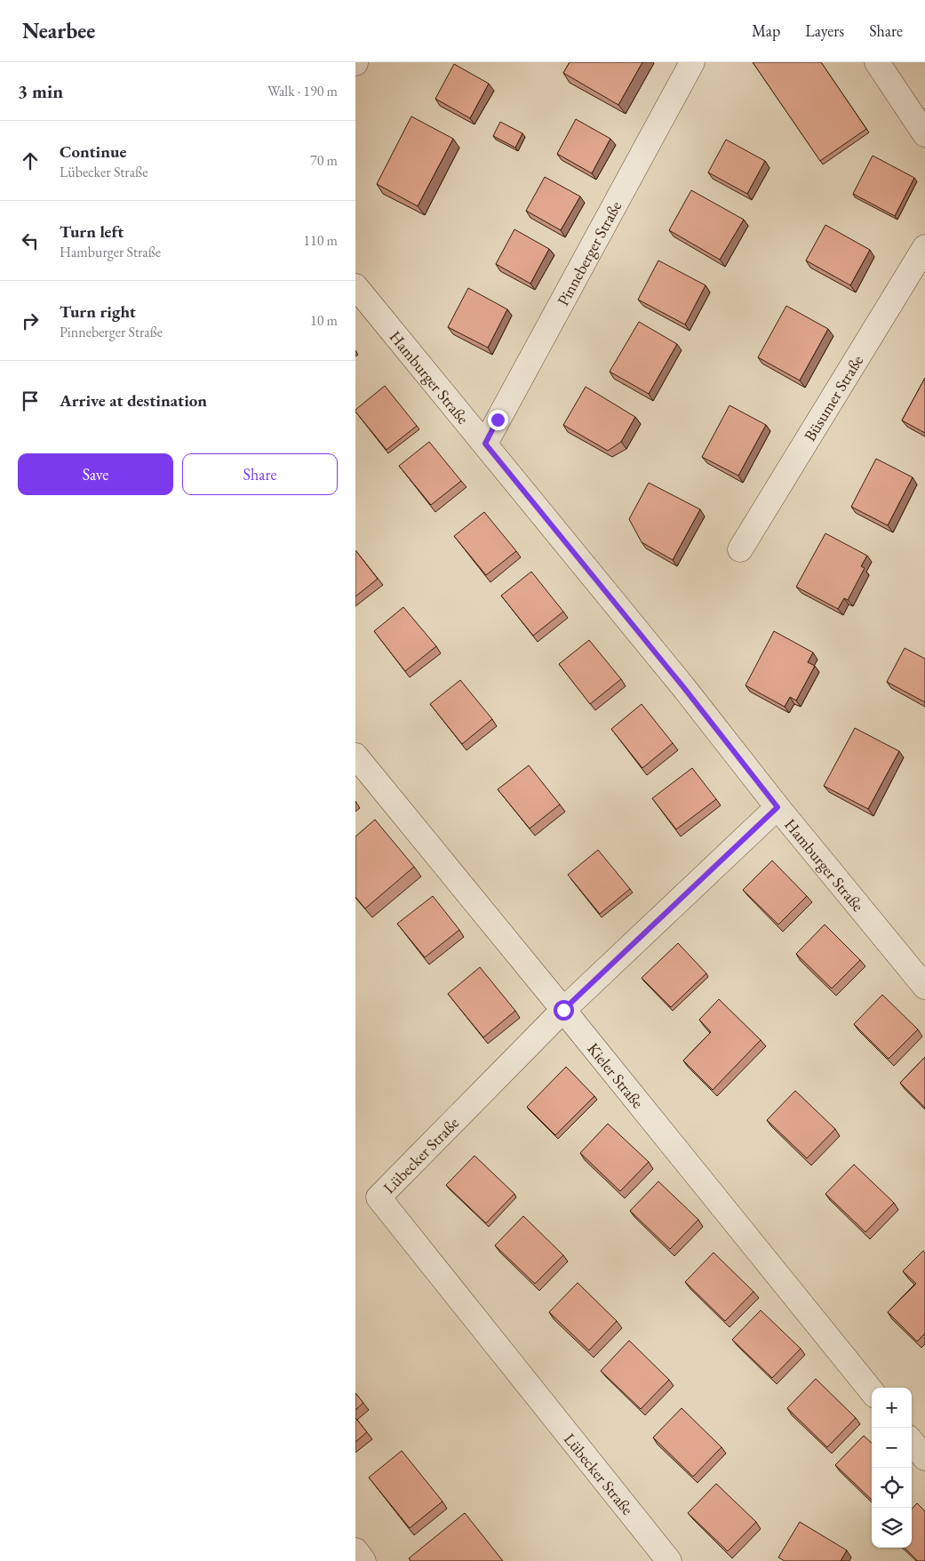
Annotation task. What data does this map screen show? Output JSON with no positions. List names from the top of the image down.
{
  "streets": {
    "street": [
      "Pinneberger Straße",
      "Hamburger Straße",
      "Büsumer Straße",
      "Kieler Straße",
      "Lübecker Straße"
    ]
  },
  "crossings": [
    ["Pinneberger Straße", "Hamburger Straße"],
    ["Hamburger Straße", "Lübecker Straße"],
    ["Kieler Straße", "Lübecker Straße"]
  ],
  "page": {
    "header": "Nearbee",
    "nav": ["Map", "Layers", "Share"],
    "heading": ["3 min", "Walk · 190 m"],
    "list": [
      ["Continue", "Lübecker Straße", "70 m"],
      ["Turn left", "Hamburger Straße", "110 m"],
      ["Turn right", "Pinneberger Straße", "10 m"],
      "Arrive at destination"
    ],
    "buttons": ["Save", "Share"],
    "map_buttons": ["+", "−"]
  }
}
